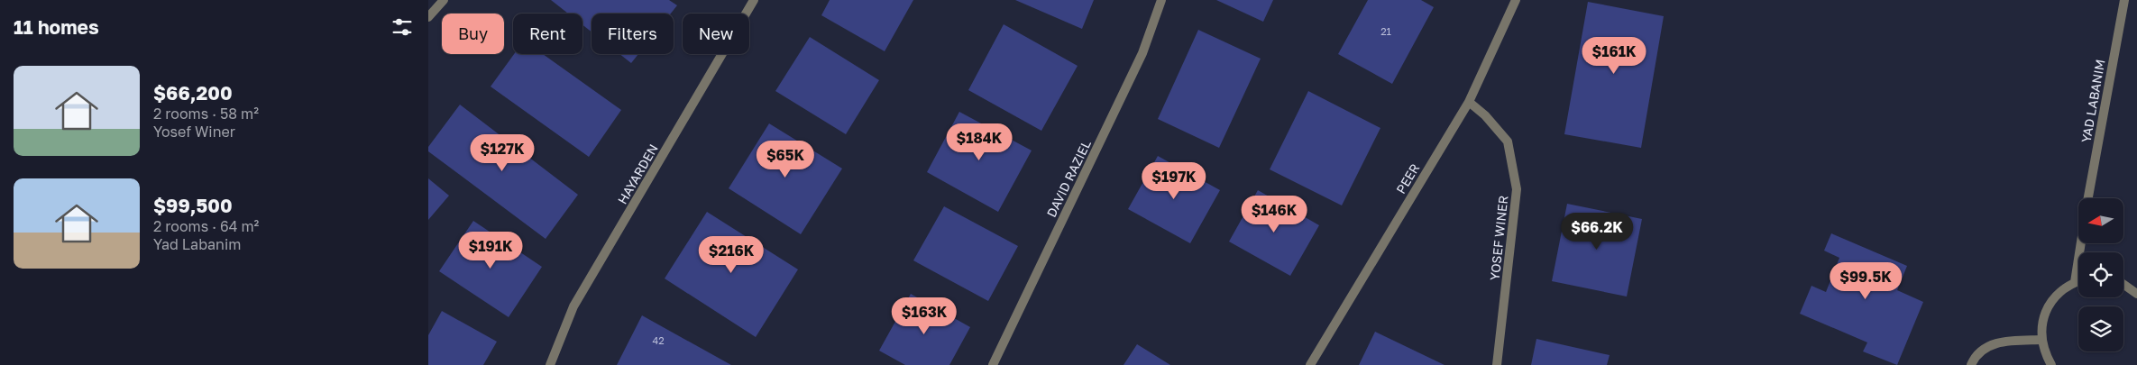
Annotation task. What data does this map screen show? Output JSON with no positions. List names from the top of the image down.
{
  "streets": {
    "street": [
      "YAD LABANIM",
      "HAYARDEN",
      "DAVID RAZIEL",
      "PEER",
      "YOSEF WINER"
    ]
  },
  "crossings": [
    ["PEER", "YOSEF WINER"]
  ],
  "house_numbers": ["21", "42"],
  "north": "left",
  "page": {
    "heading": "11 homes",
    "chip": [
      "Buy",
      "Rent",
      "Filters",
      "New"
    ],
    "price": [
      "$161K",
      "$184K",
      "$127K",
      "$65K",
      "$197K",
      "$146K",
      "$66.2K",
      "$191K",
      "$216K",
      "$99.5K",
      "$163K"
    ],
    "list": [
      {
        "name": "$66,200",
        "note": "2 rooms · 58 m² · Yosef Winer"
      },
      {
        "name": "$99,500",
        "note": "2 rooms · 64 m² · Yad Labanim"
      }
    ]
  }
}
